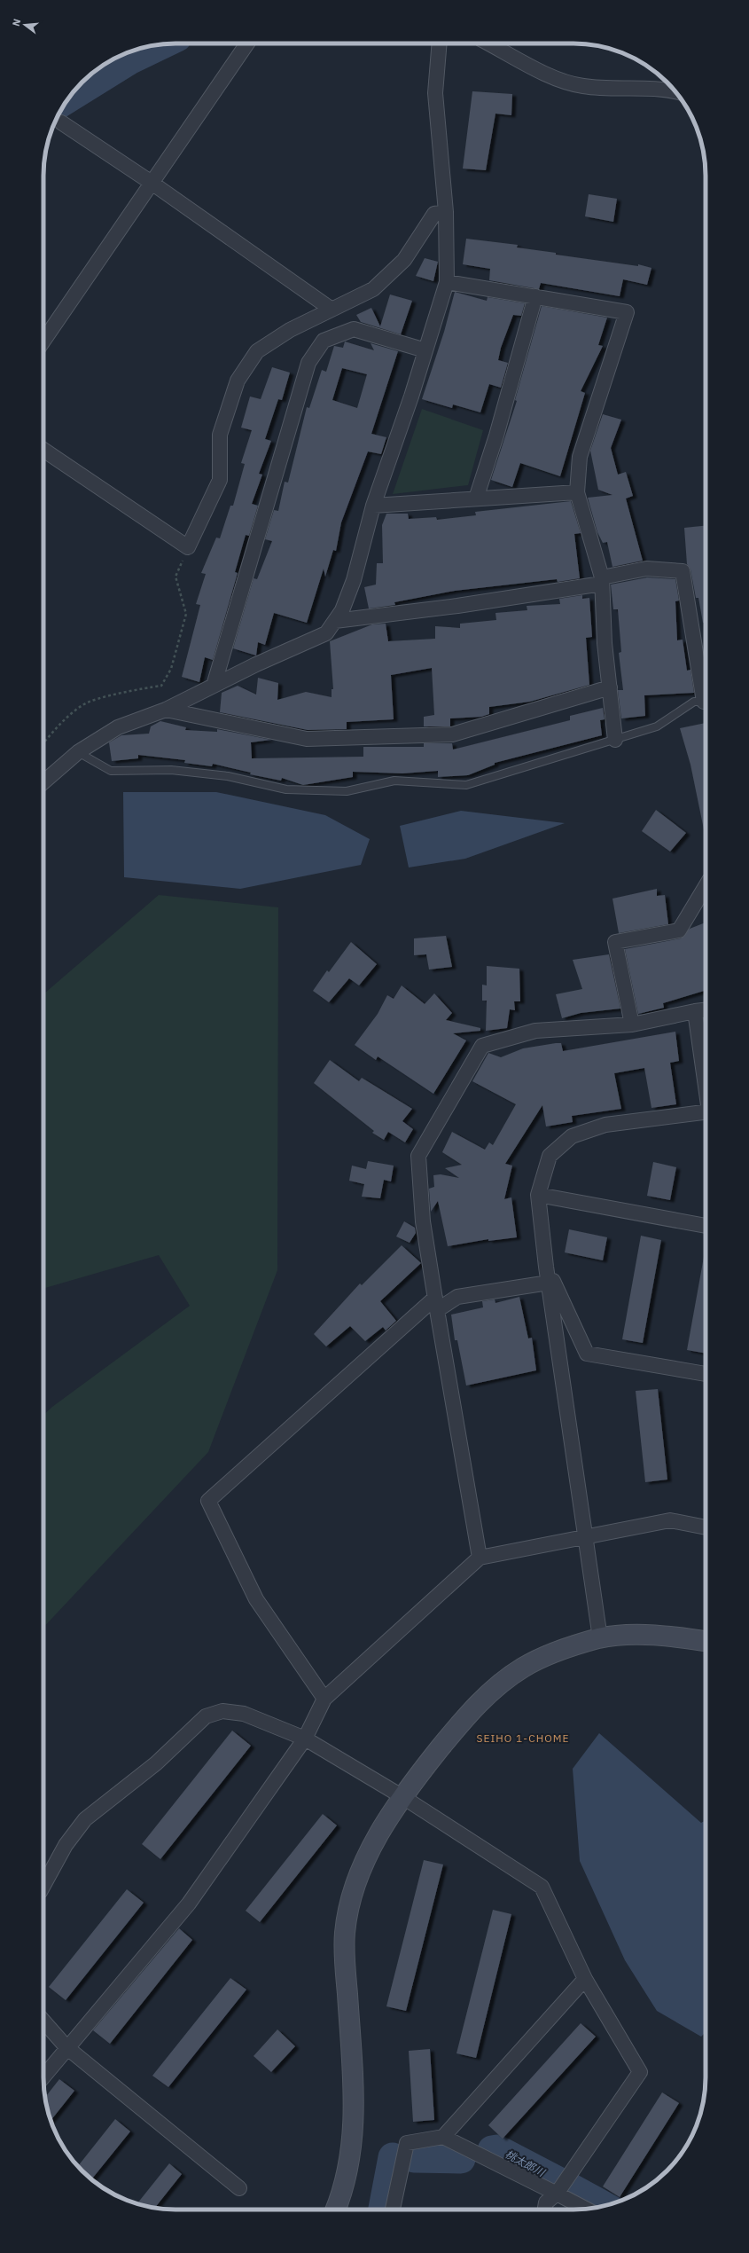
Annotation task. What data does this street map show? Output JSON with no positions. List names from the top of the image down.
{
  "districts": ["SEIHO 1-CHOME"],
  "water": ["桃太郎川"],
  "north": "left"
}
